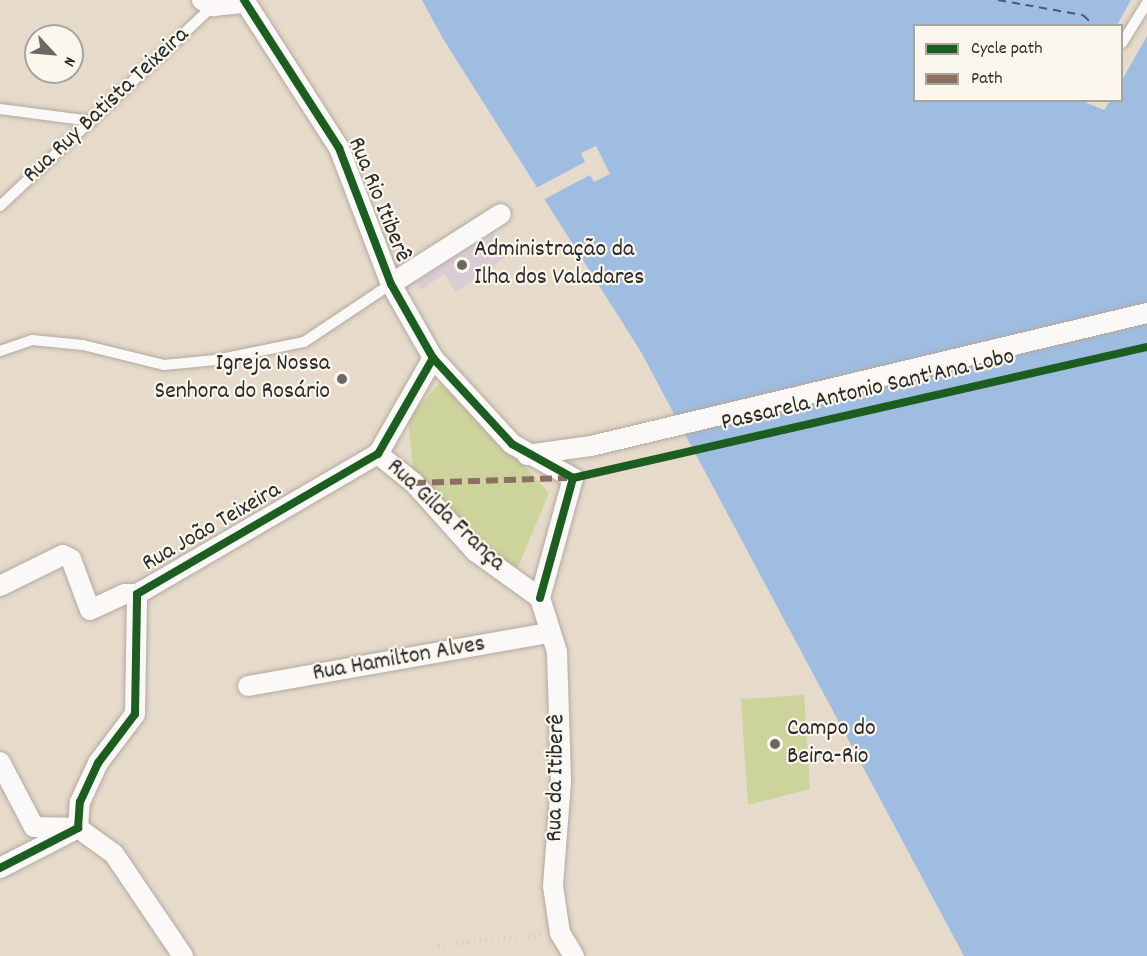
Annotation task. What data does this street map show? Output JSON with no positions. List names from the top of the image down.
{
  "streets": {
    "street": [
      "Rua Rio Itiberê",
      "Rua Gilda França",
      "Rua João Teixeira",
      "Rua Hamilton Alves",
      "Rua da Itiberê"
    ],
    "lane": ["Rua Ruy Batista Teixeira"],
    "cycle path": ["Passarela Antonio Sant'Ana Lobo"]
  },
  "crossings": [
    ["Rua Rio Itiberê", "Rua Gilda França"],
    ["Rua Rio Itiberê", "Rua da Itiberê"],
    ["Rua Gilda França", "Rua João Teixeira"],
    ["Rua Gilda França", "Rua da Itiberê"],
    ["Rua Hamilton Alves", "Rua da Itiberê"]
  ],
  "places": ["Administração da Ilha dos Valadares", "Igreja Nossa Senhora do Rosário", "Campo do Beira-Rio"],
  "legend": ["Cycle path", "Path"],
  "north": "bottom right"
}
